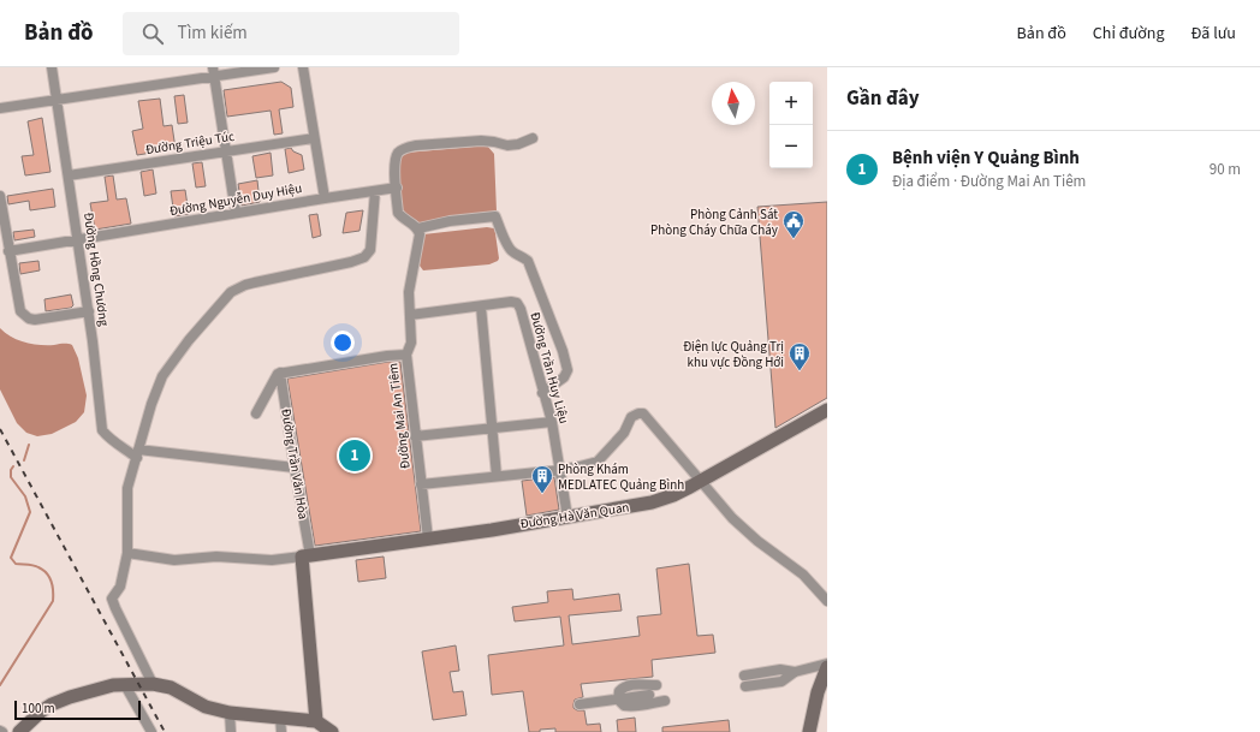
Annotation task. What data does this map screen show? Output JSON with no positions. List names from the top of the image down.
{
  "streets": {
    "street": [
      "Đường Triệu Túc",
      "Đường Nguyễn Duy Hiệu",
      "Đường Hồng Chương",
      "Đường Trần Huy Liệu",
      "Đường Mai An Tiêm",
      "Đường Trần Văn Hòa",
      "Đường Hà Văn Quan"
    ]
  },
  "crossings": [
    ["Đường Triệu Túc", "Đường Hồng Chương"],
    ["Đường Nguyễn Duy Hiệu", "Đường Hồng Chương"],
    ["Đường Trần Huy Liệu", "Đường Mai An Tiêm"],
    ["Đường Trần Huy Liệu", "Đường Hà Văn Quan"],
    ["Đường Mai An Tiêm", "Đường Hà Văn Quan"],
    ["Đường Trần Văn Hòa", "Đường Hà Văn Quan"]
  ],
  "places": {
    "public building": ["Phòng Cảnh Sát Phòng Cháy Chữa Cháy"],
    "building": ["Điện lực Quảng Trị khu vực Đồng Hới", "Phòng Khám MEDLATEC Quảng Bình"]
  },
  "scale_bar": "100 m",
  "north": "top",
  "page": {
    "header": "Bản đồ",
    "search": "Tìm kiếm",
    "nav": ["Bản đồ", "Chỉ đường", "Đã lưu"],
    "heading": "Gần đây",
    "map_buttons": ["+", "−"],
    "list": [
      {
        "mark": "1",
        "name": "Bệnh viện Y Quảng Bình",
        "note": "Địa điểm · Đường Mai An Tiêm",
        "value": "90 m"
      }
    ],
    "pins": "1",
    "scale": "100 m"
  }
}
